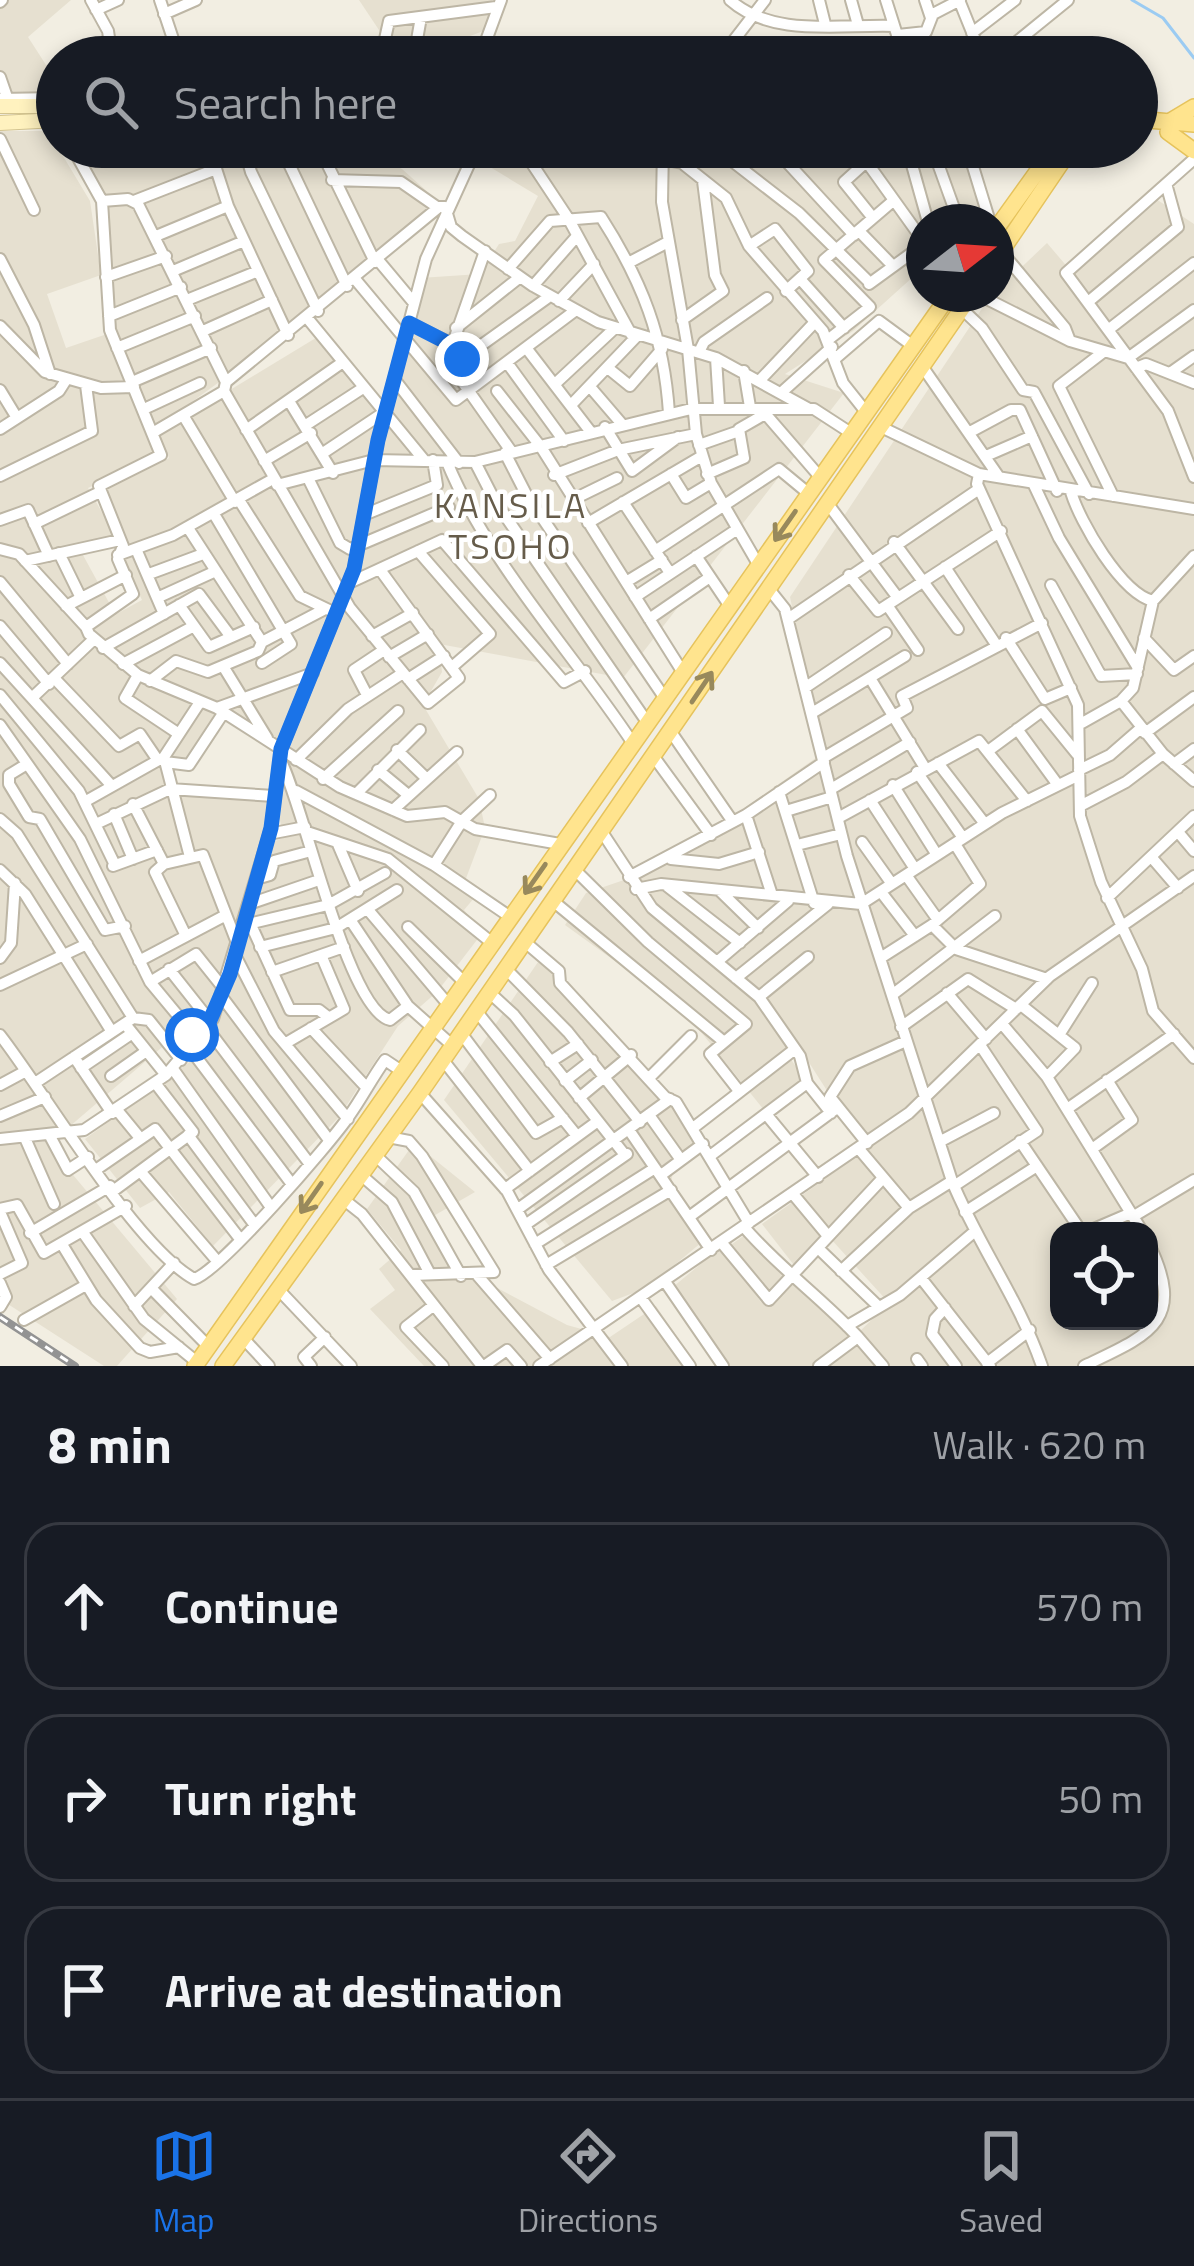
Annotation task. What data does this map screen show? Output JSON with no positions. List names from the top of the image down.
{
  "districts": ["KANSILA TSOHO"],
  "north": "right",
  "page": {
    "search": "Search here",
    "heading": ["8 min", "Walk · 620 m"],
    "list": [
      ["Continue", "570 m"],
      ["Turn right", "50 m"],
      "Arrive at destination"
    ],
    "nav": ["Map", "Directions", "Saved"]
  }
}
